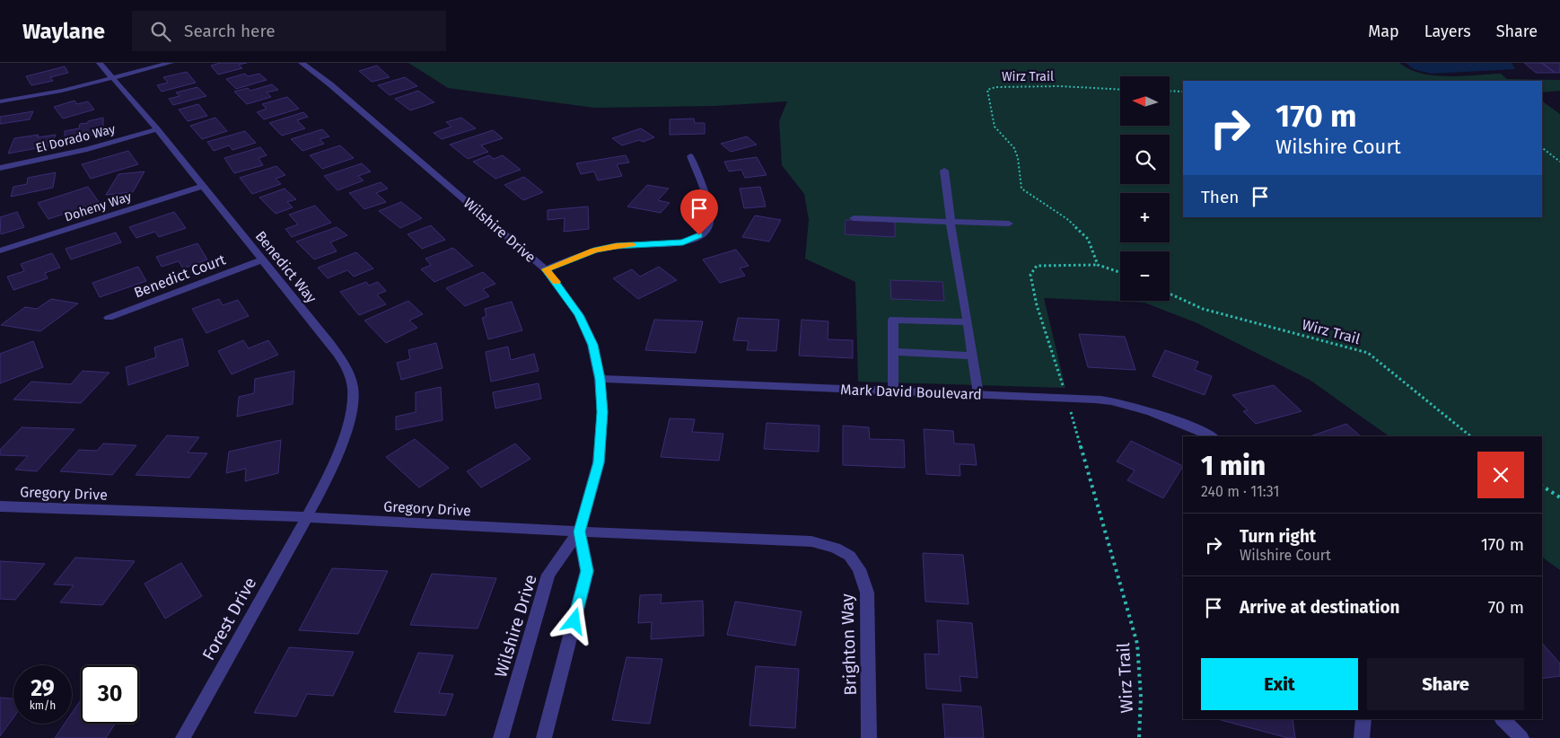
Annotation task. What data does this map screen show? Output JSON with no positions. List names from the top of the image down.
{
  "streets": {
    "street": [
      "El Dorado Way",
      "Doheny Way",
      "Wilshire Drive",
      "Benedict Way",
      "Benedict Court",
      "Mark David Boulevard",
      "Gregory Drive",
      "Forest Drive",
      "Brighton Way"
    ],
    "path": ["Wirz Trail"]
  },
  "crossings": [
    ["El Dorado Way", "Benedict Way"],
    ["Doheny Way", "Benedict Way"],
    ["Wilshire Drive", "Mark David Boulevard"],
    ["Wilshire Drive", "Gregory Drive"],
    ["Benedict Way", "Benedict Court"],
    ["Benedict Way", "Gregory Drive"],
    ["Benedict Way", "Forest Drive"],
    ["Gregory Drive", "Forest Drive"],
    ["Gregory Drive", "Brighton Way"]
  ],
  "north": "left",
  "page": {
    "header": "Waylane",
    "search": "Search here",
    "nav": ["Map", "Layers", "Share"],
    "map_buttons": ["+", "−"],
    "turn": ["170 m", "Wilshire Court"],
    "then": "Then",
    "heading": ["1 min", "240 m · 11:31"],
    "list": [
      {
        "name": "Turn right",
        "note": "Wilshire Court",
        "value": "170 m"
      },
      {
        "name": "Arrive at destination",
        "value": "70 m"
      }
    ],
    "buttons": ["Exit", "Share"],
    "speed": "29 km/h",
    "limit": "30"
  }
}
